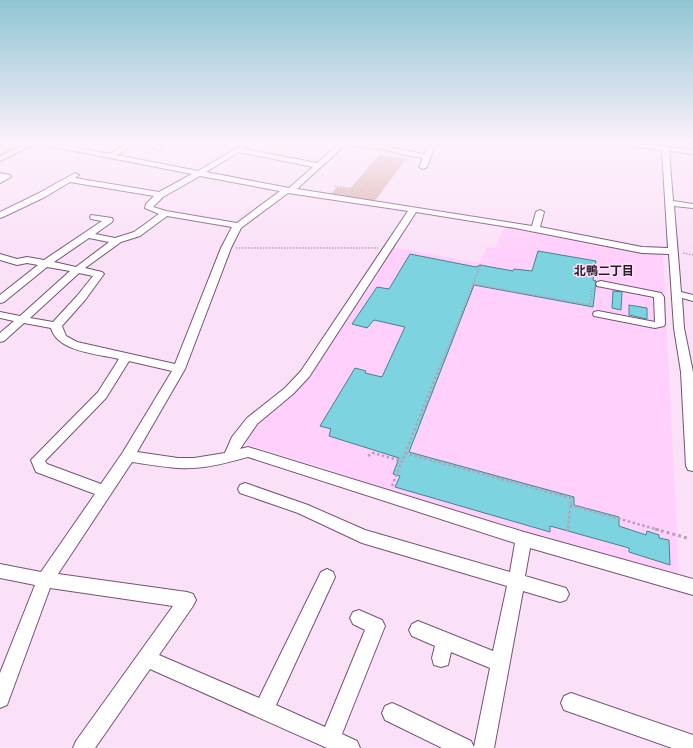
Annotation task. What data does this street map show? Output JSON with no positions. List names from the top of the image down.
{
  "districts": ["北鴨二丁目"]
}
